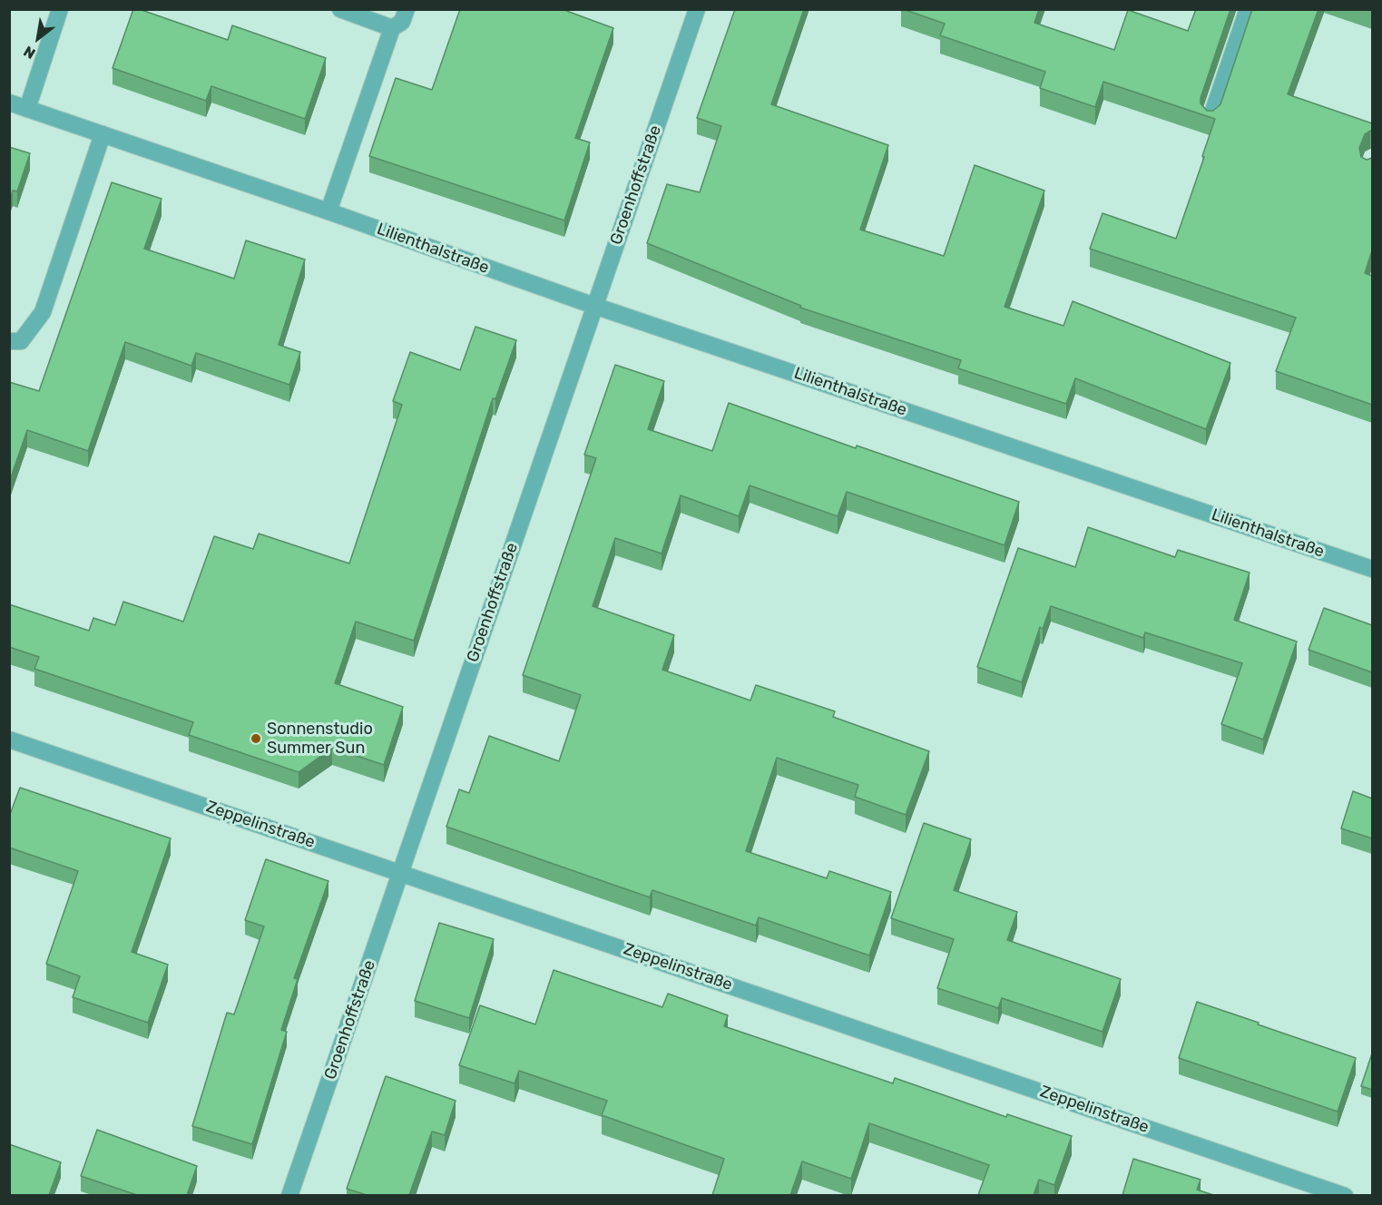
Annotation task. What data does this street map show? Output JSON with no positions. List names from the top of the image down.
{
  "streets": {
    "street": ["Groenhoffstraße", "Lilienthalstraße", "Zeppelinstraße"]
  },
  "crossings": [
    ["Groenhoffstraße", "Lilienthalstraße"],
    ["Groenhoffstraße", "Zeppelinstraße"]
  ],
  "places": ["Sonnenstudio Summer Sun"],
  "north": "bottom left"
}
